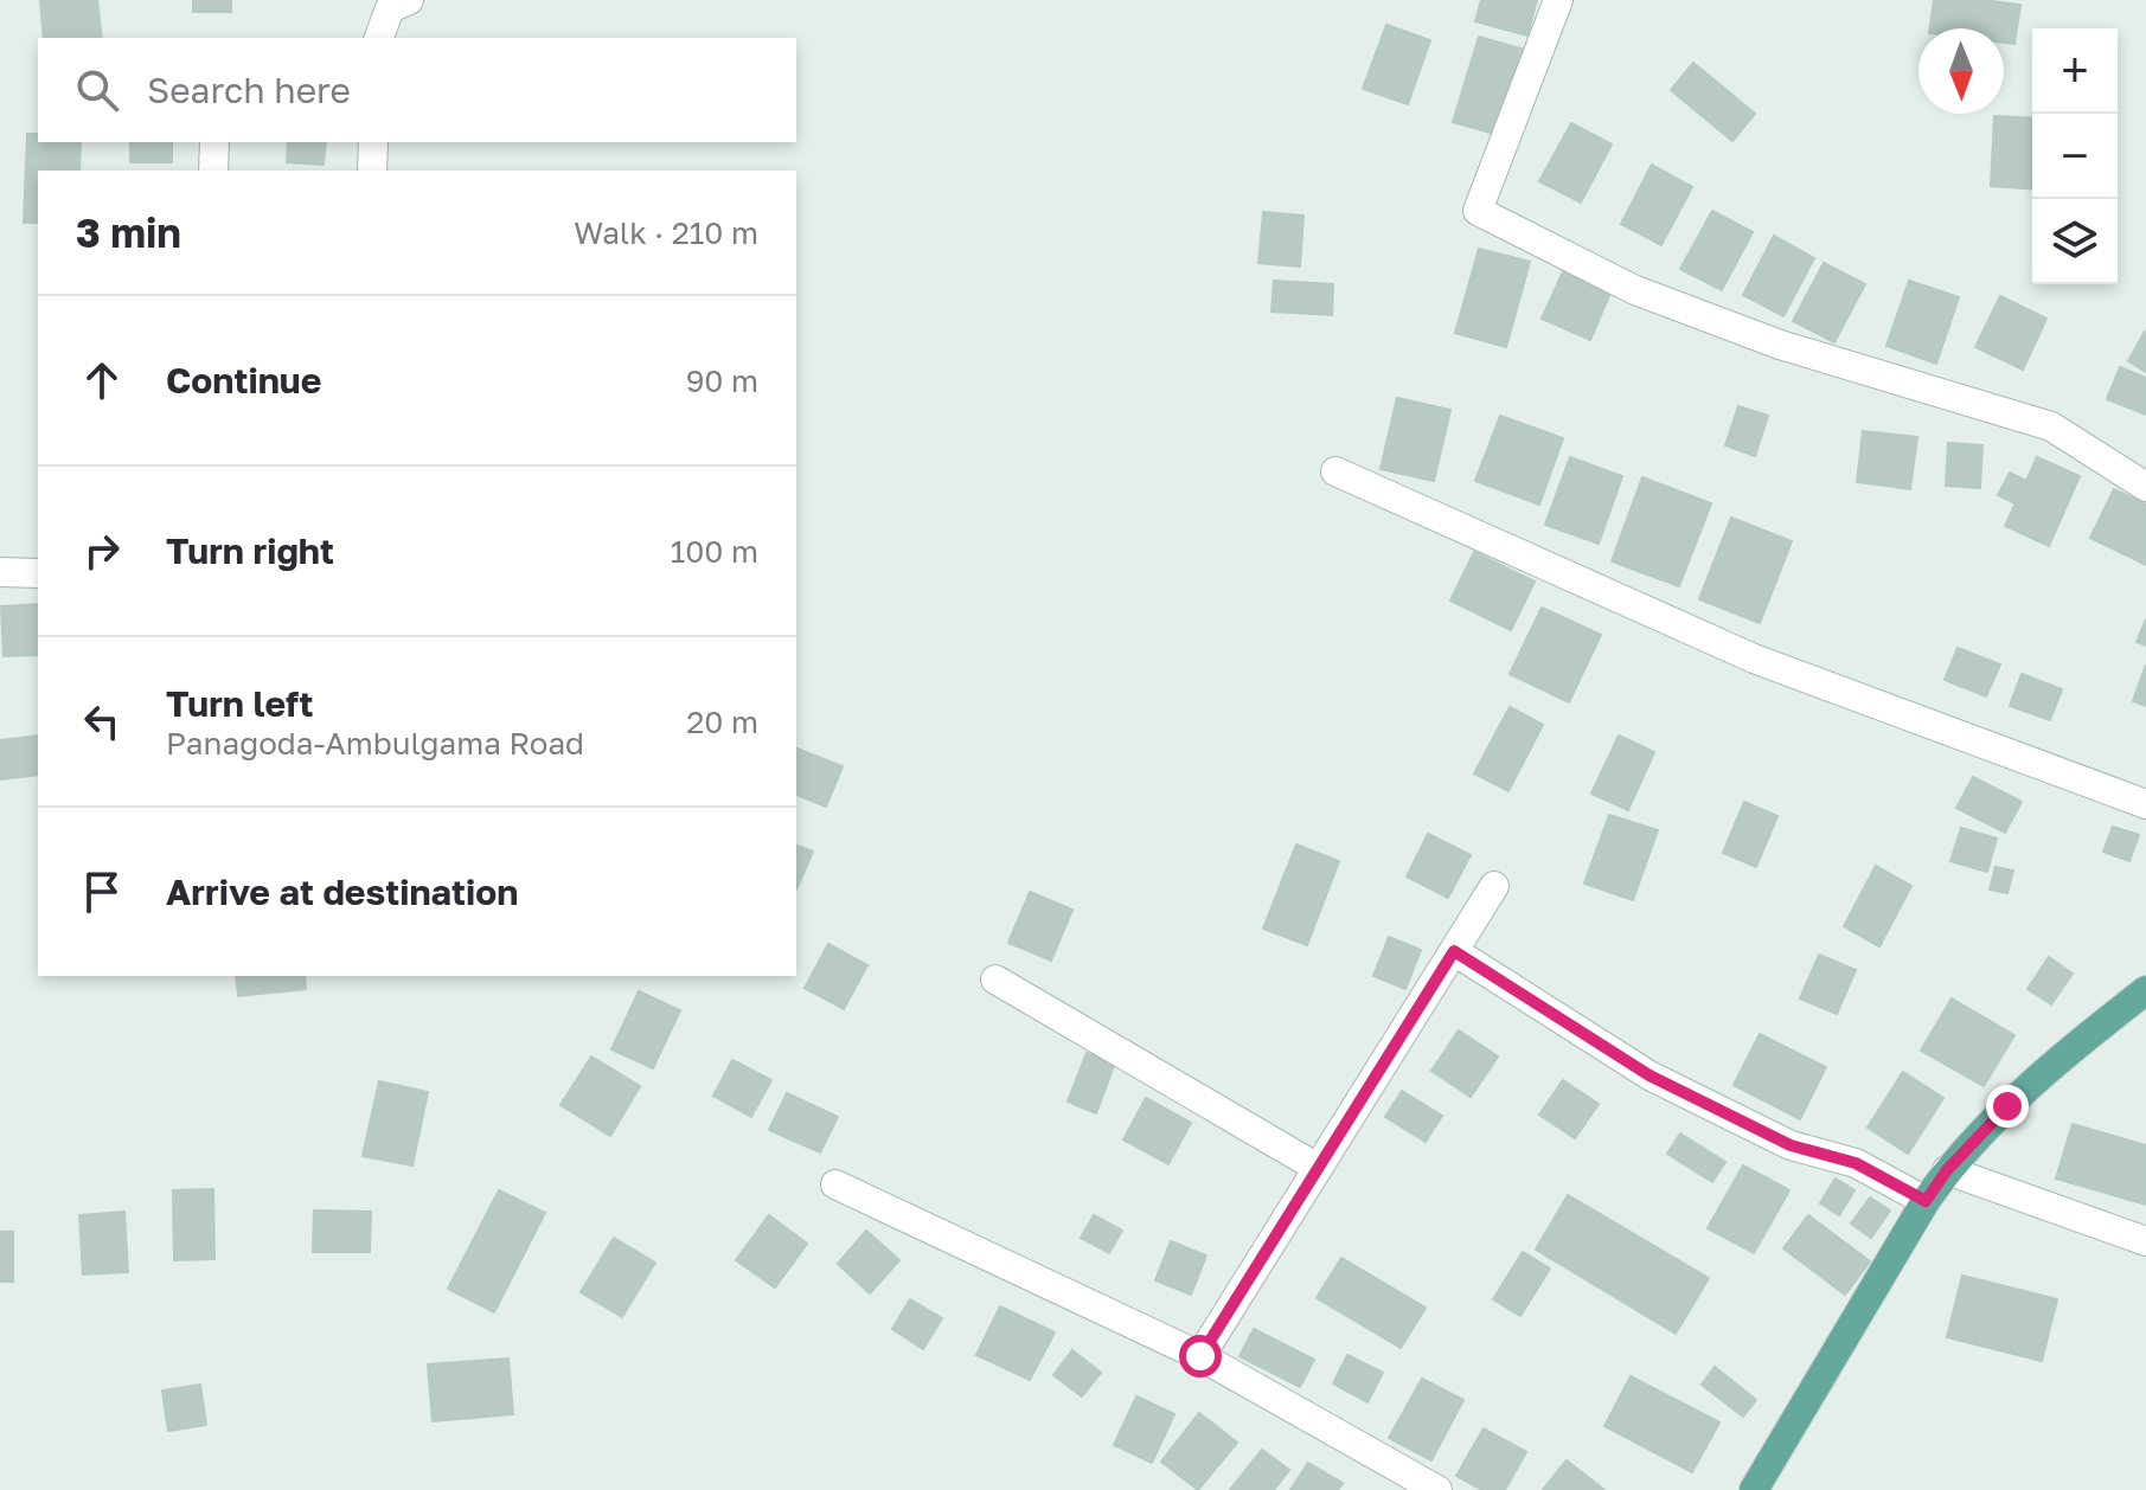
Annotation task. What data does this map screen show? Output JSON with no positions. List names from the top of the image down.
{
  "north": "bottom",
  "page": {
    "map_buttons": ["+", "−"],
    "search": "Search here",
    "heading": ["3 min", "Walk · 210 m"],
    "list": [
      ["Continue", "90 m"],
      ["Turn right", "100 m"],
      ["Turn left", "Panagoda-Ambulgama Road", "20 m"],
      "Arrive at destination"
    ]
  }
}
